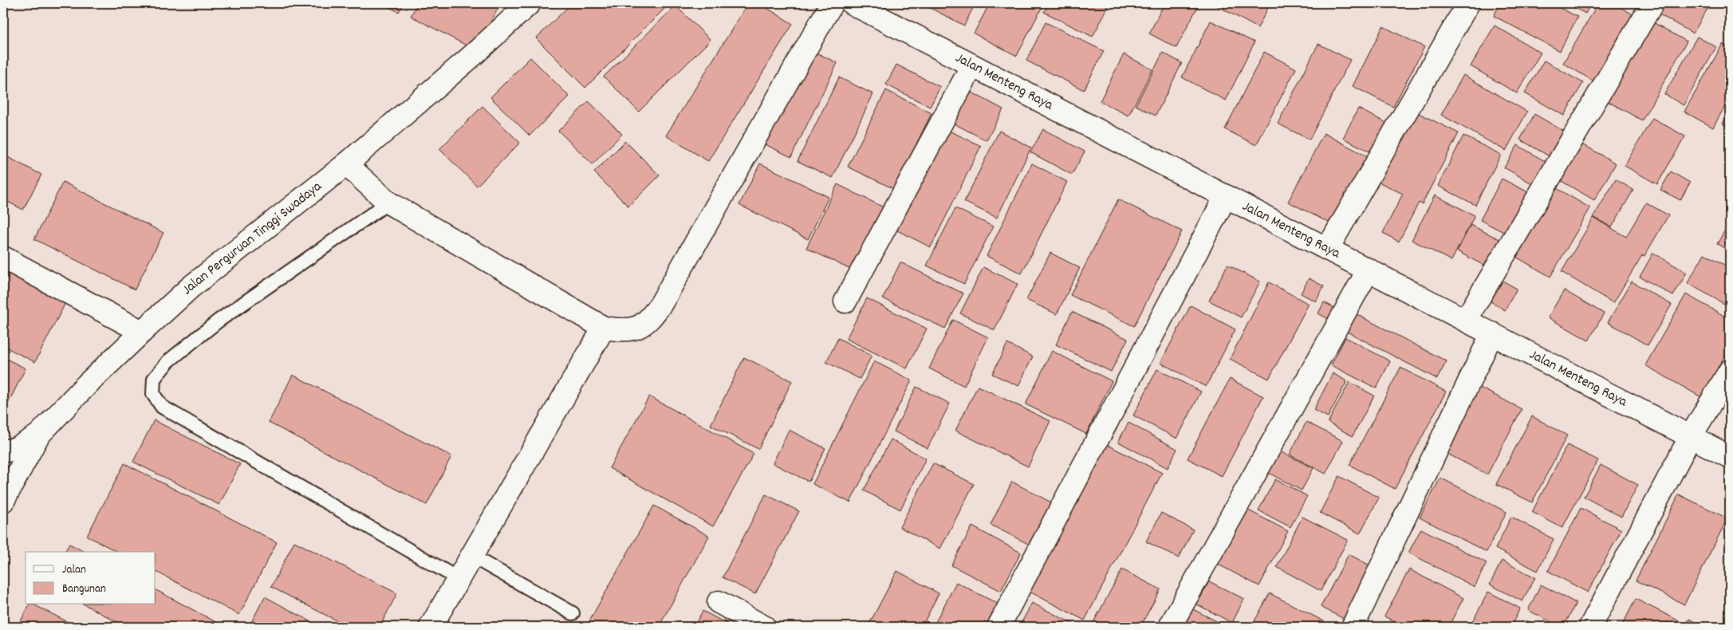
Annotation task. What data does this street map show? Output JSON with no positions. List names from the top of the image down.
{
  "streets": {
    "street": ["Jalan Menteng Raya", "Jalan Perguruan Tinggi Swadaya"]
  },
  "legend": ["Jalan", "Bangunan"]
}
